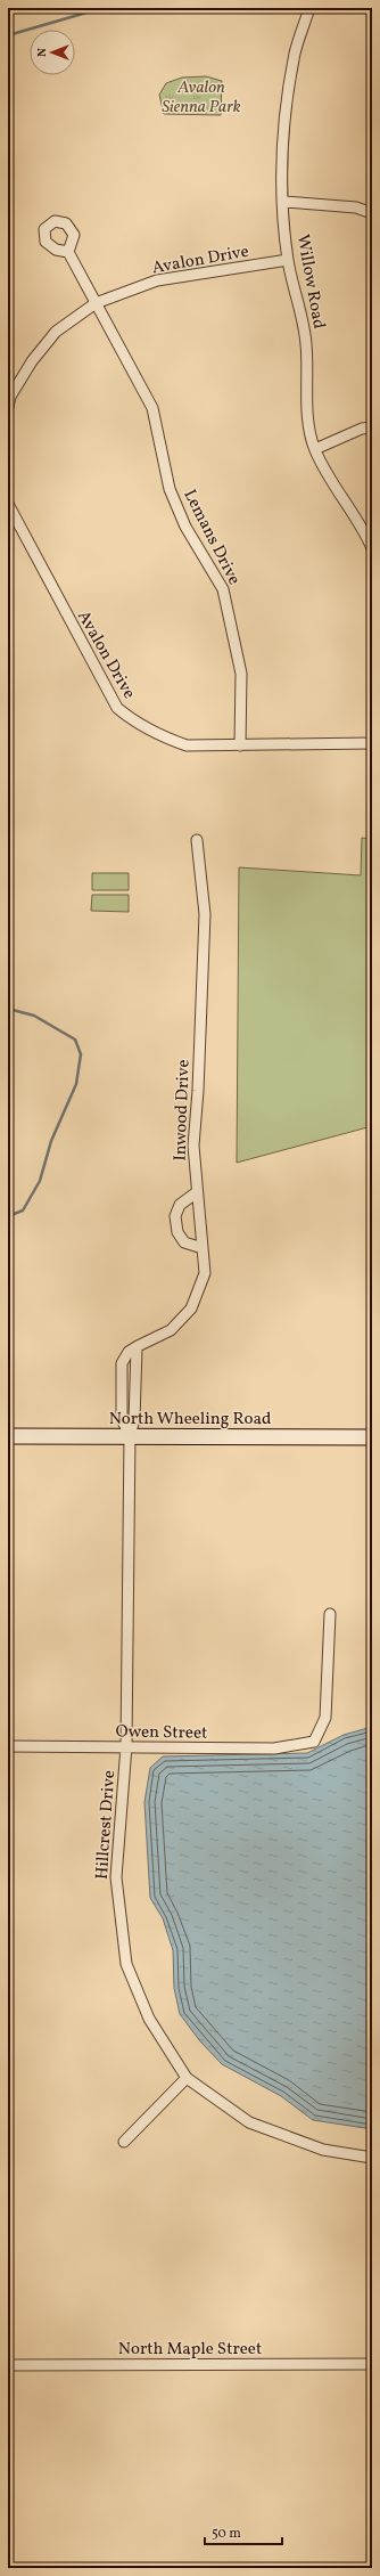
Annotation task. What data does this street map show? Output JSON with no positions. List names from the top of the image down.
{
  "streets": {
    "main road": ["North Wheeling Road"],
    "street": [
      "Avalon Drive",
      "Willow Road",
      "Lemans Drive",
      "Inwood Drive",
      "Owen Street",
      "Hillcrest Drive",
      "North Maple Street"
    ]
  },
  "crossings": [
    ["Avalon Drive", "Willow Road"],
    ["Avalon Drive", "Lemans Drive"],
    ["Inwood Drive", "North Wheeling Road"],
    ["Inwood Drive", "Hillcrest Drive"],
    ["North Wheeling Road", "Hillcrest Drive"],
    ["Owen Street", "Hillcrest Drive"]
  ],
  "parks": ["Avalon Sienna Park"],
  "scale_bar": "50 m",
  "north": "left"
}
